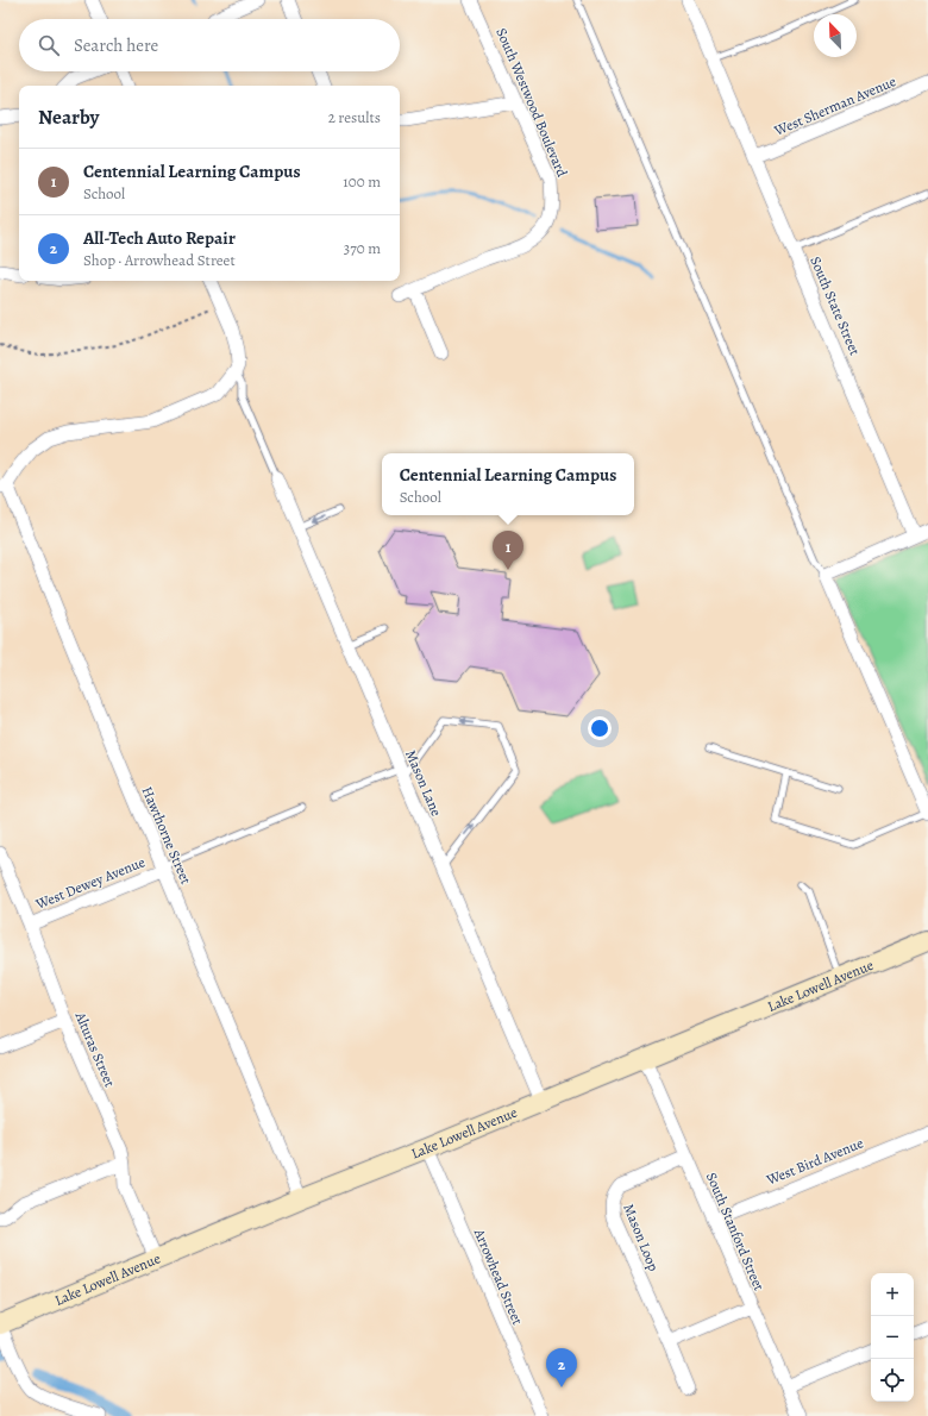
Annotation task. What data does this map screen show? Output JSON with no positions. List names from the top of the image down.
{
  "streets": {
    "main road": ["Lake Lowell Avenue"],
    "street": [
      "South Westwood Boulevard",
      "West Sherman Avenue",
      "South State Street",
      "Mason Lane",
      "Hawthorne Street",
      "West Dewey Avenue",
      "Alturas Street",
      "West Bird Avenue",
      "South Stanford Street",
      "Mason Loop",
      "Arrowhead Street"
    ]
  },
  "crossings": [
    ["West Sherman Avenue", "South State Street"],
    ["Mason Lane", "Lake Lowell Avenue"],
    ["Hawthorne Street", "West Dewey Avenue"],
    ["Hawthorne Street", "Lake Lowell Avenue"],
    ["West Dewey Avenue", "Alturas Street"],
    ["Lake Lowell Avenue", "Alturas Street"],
    ["Lake Lowell Avenue", "South Stanford Street"],
    ["Lake Lowell Avenue", "Arrowhead Street"],
    ["West Bird Avenue", "South Stanford Street"],
    ["South Stanford Street", "Mason Loop"]
  ],
  "north": "top left",
  "page": {
    "search": "Search here",
    "heading": ["Nearby", "2 results"],
    "list": [
      {
        "mark": "1",
        "name": "Centennial Learning Campus",
        "note": "School",
        "value": "100 m"
      },
      {
        "mark": "2",
        "name": "All-Tech Auto Repair",
        "note": "Shop · Arrowhead Street",
        "value": "370 m"
      }
    ],
    "popup": ["Centennial Learning Campus", "School"],
    "pins": ["1", "2"],
    "map_buttons": ["+", "−"]
  }
}
